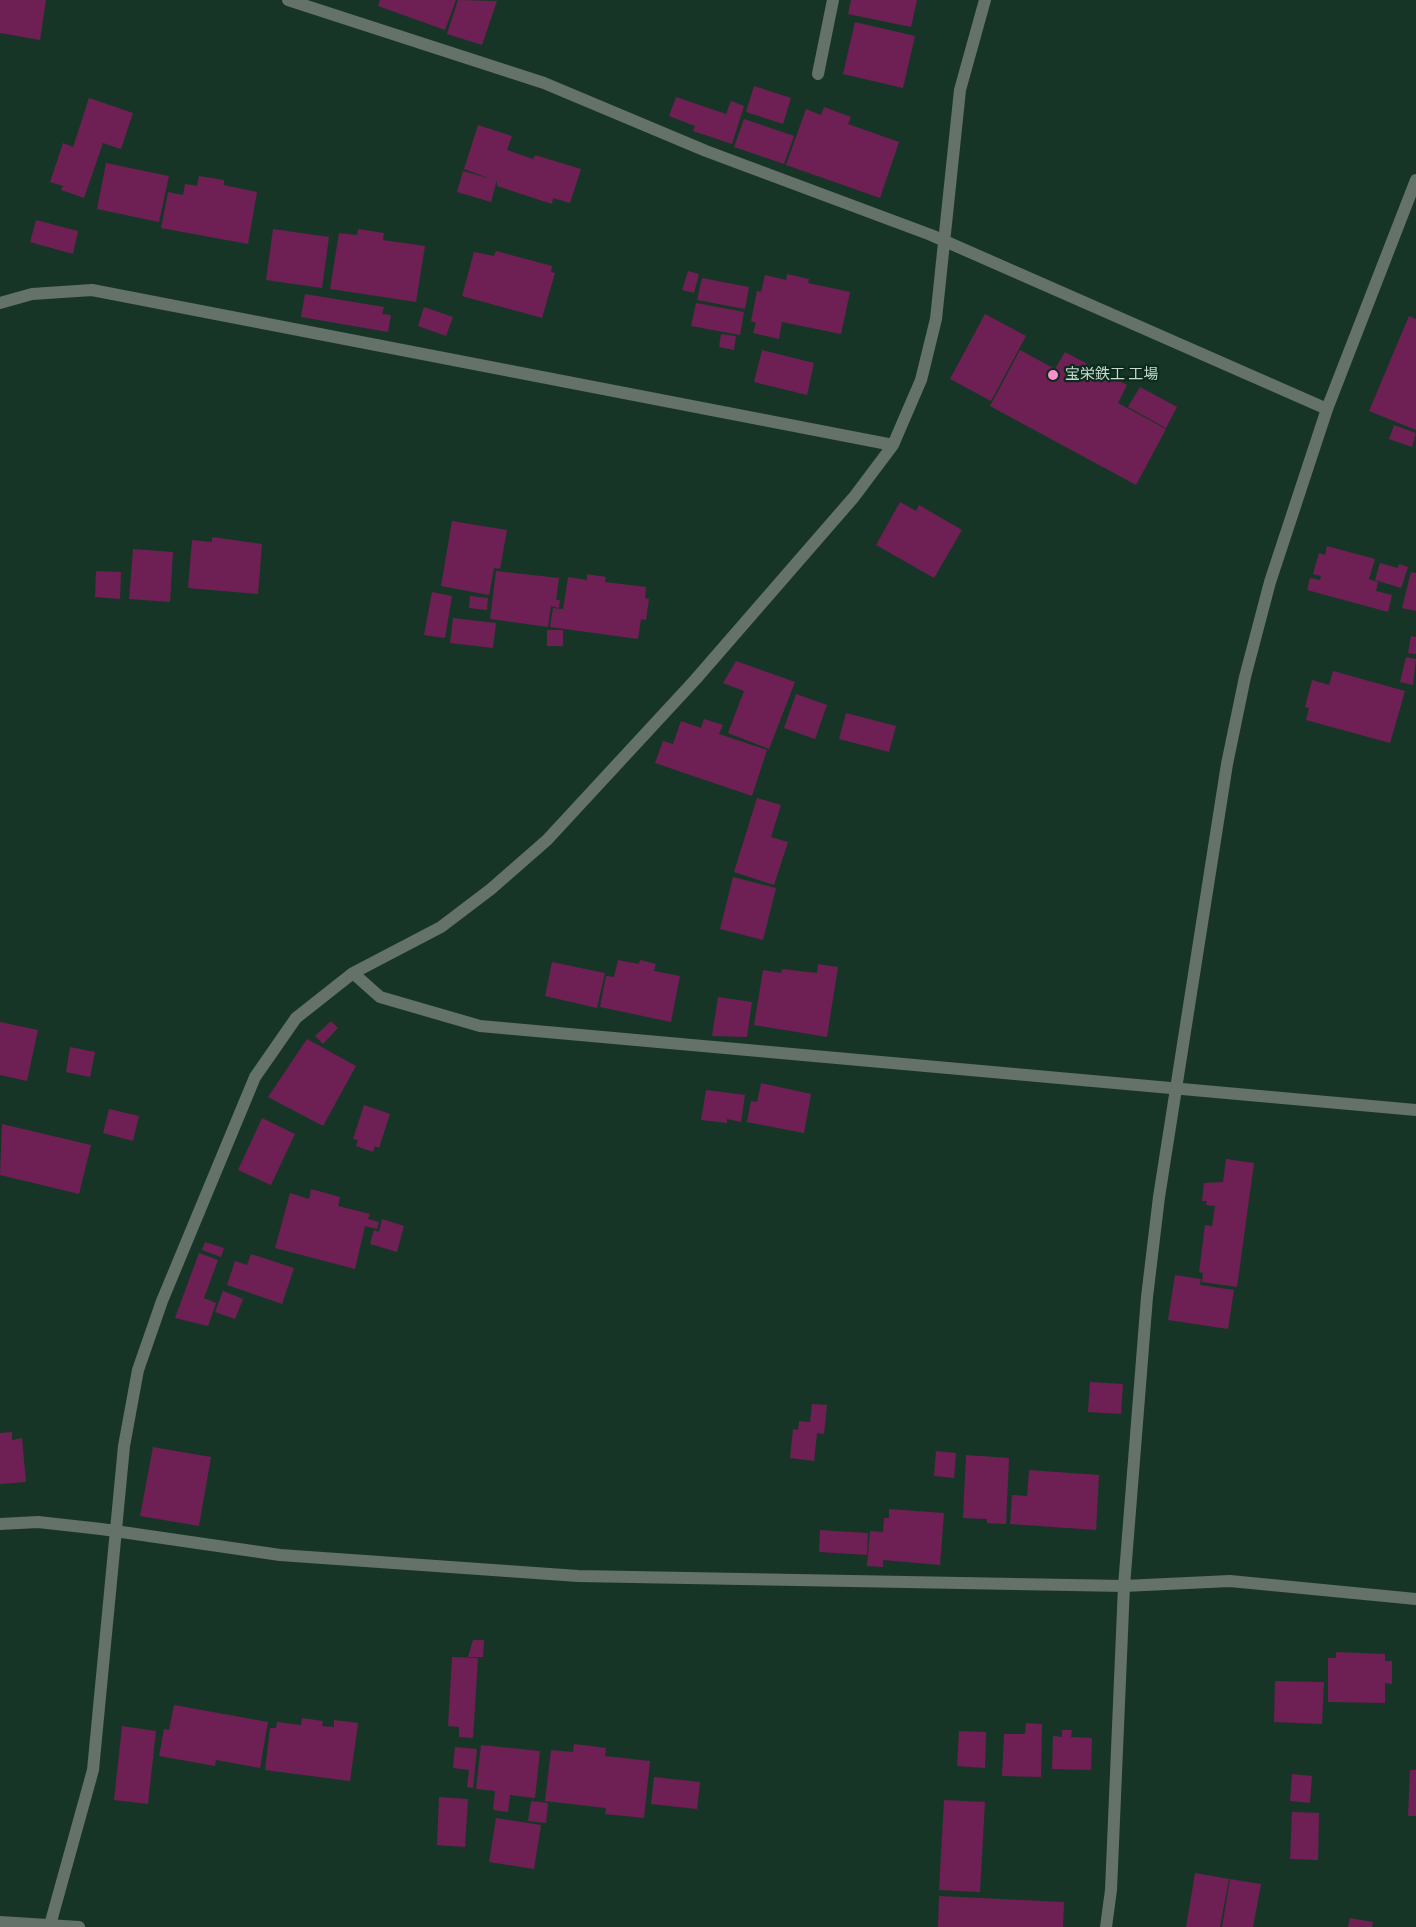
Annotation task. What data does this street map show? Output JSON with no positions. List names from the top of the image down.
{
  "places": ["宝栄鉄工 工場"]
}
